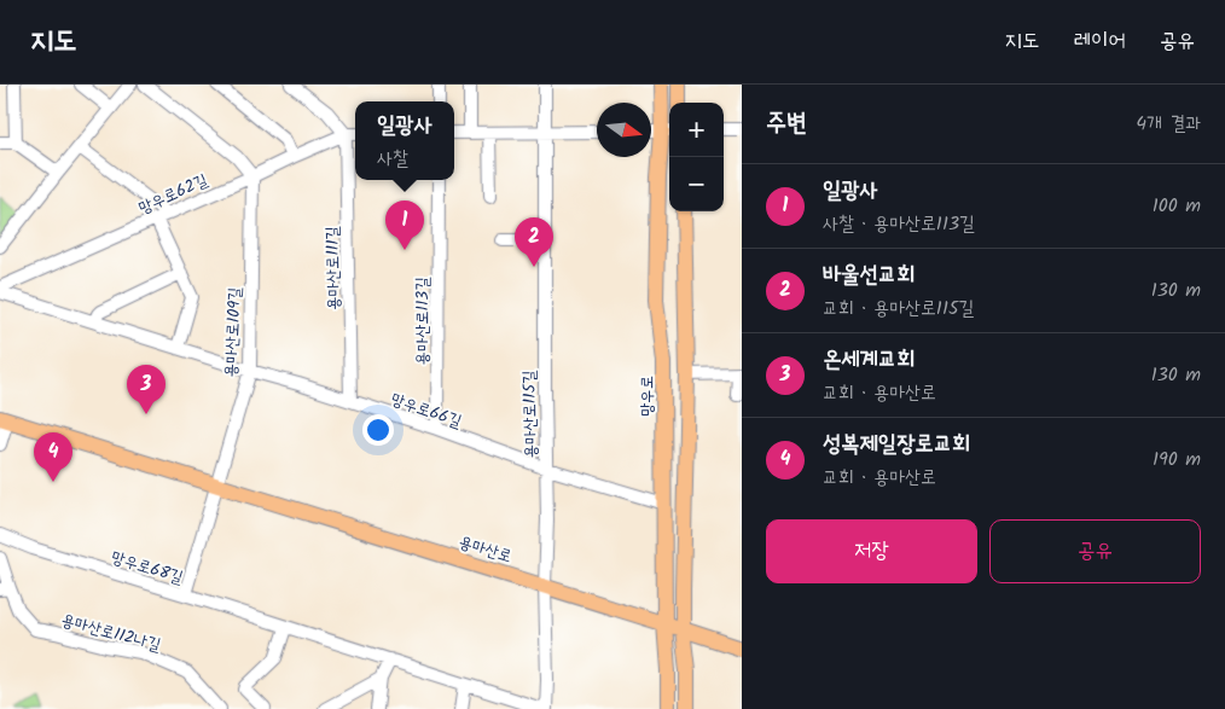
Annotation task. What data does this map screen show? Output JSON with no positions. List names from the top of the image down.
{
  "streets": {
    "main road": ["망우로", "용마산로"],
    "street": [
      "망우로62길",
      "용마산로111길",
      "용마산로113길",
      "용마산로109길",
      "망우로66길",
      "용마산로115길",
      "망우로68길",
      "용마산로112나길"
    ]
  },
  "crossings": [
    ["망우로62길", "용마산로111길"],
    ["망우로62길", "용마산로109길"],
    ["망우로62길", "망우로66길"],
    ["용마산로111길", "망우로66길"],
    ["용마산로113길", "망우로66길"],
    ["용마산로109길", "망우로66길"],
    ["용마산로109길", "용마산로"],
    ["망우로", "망우로66길"],
    ["망우로", "용마산로"],
    ["망우로66길", "용마산로115길"],
    ["용마산로115길", "용마산로"],
    ["용마산로115길", "망우로68길"]
  ],
  "north": "right",
  "page": {
    "header": "지도",
    "nav": ["지도", "레이어", "공유"],
    "heading": ["주변", "4개 결과"],
    "popup": ["일광사", "사찰"],
    "map_buttons": ["+", "−"],
    "list": [
      {
        "mark": "1",
        "name": "일광사",
        "note": "사찰 · 용마산로113길",
        "value": "100 m"
      },
      {
        "mark": "2",
        "name": "바울선교회",
        "note": "교회 · 용마산로115길",
        "value": "130 m"
      },
      {
        "mark": "3",
        "name": "온세계교회",
        "note": "교회 · 용마산로",
        "value": "130 m"
      },
      {
        "mark": "4",
        "name": "성복제일장로교회",
        "note": "교회 · 용마산로",
        "value": "190 m"
      }
    ],
    "pins": [
      "1",
      "2",
      "3",
      "4"
    ],
    "buttons": ["저장", "공유"]
  }
}
